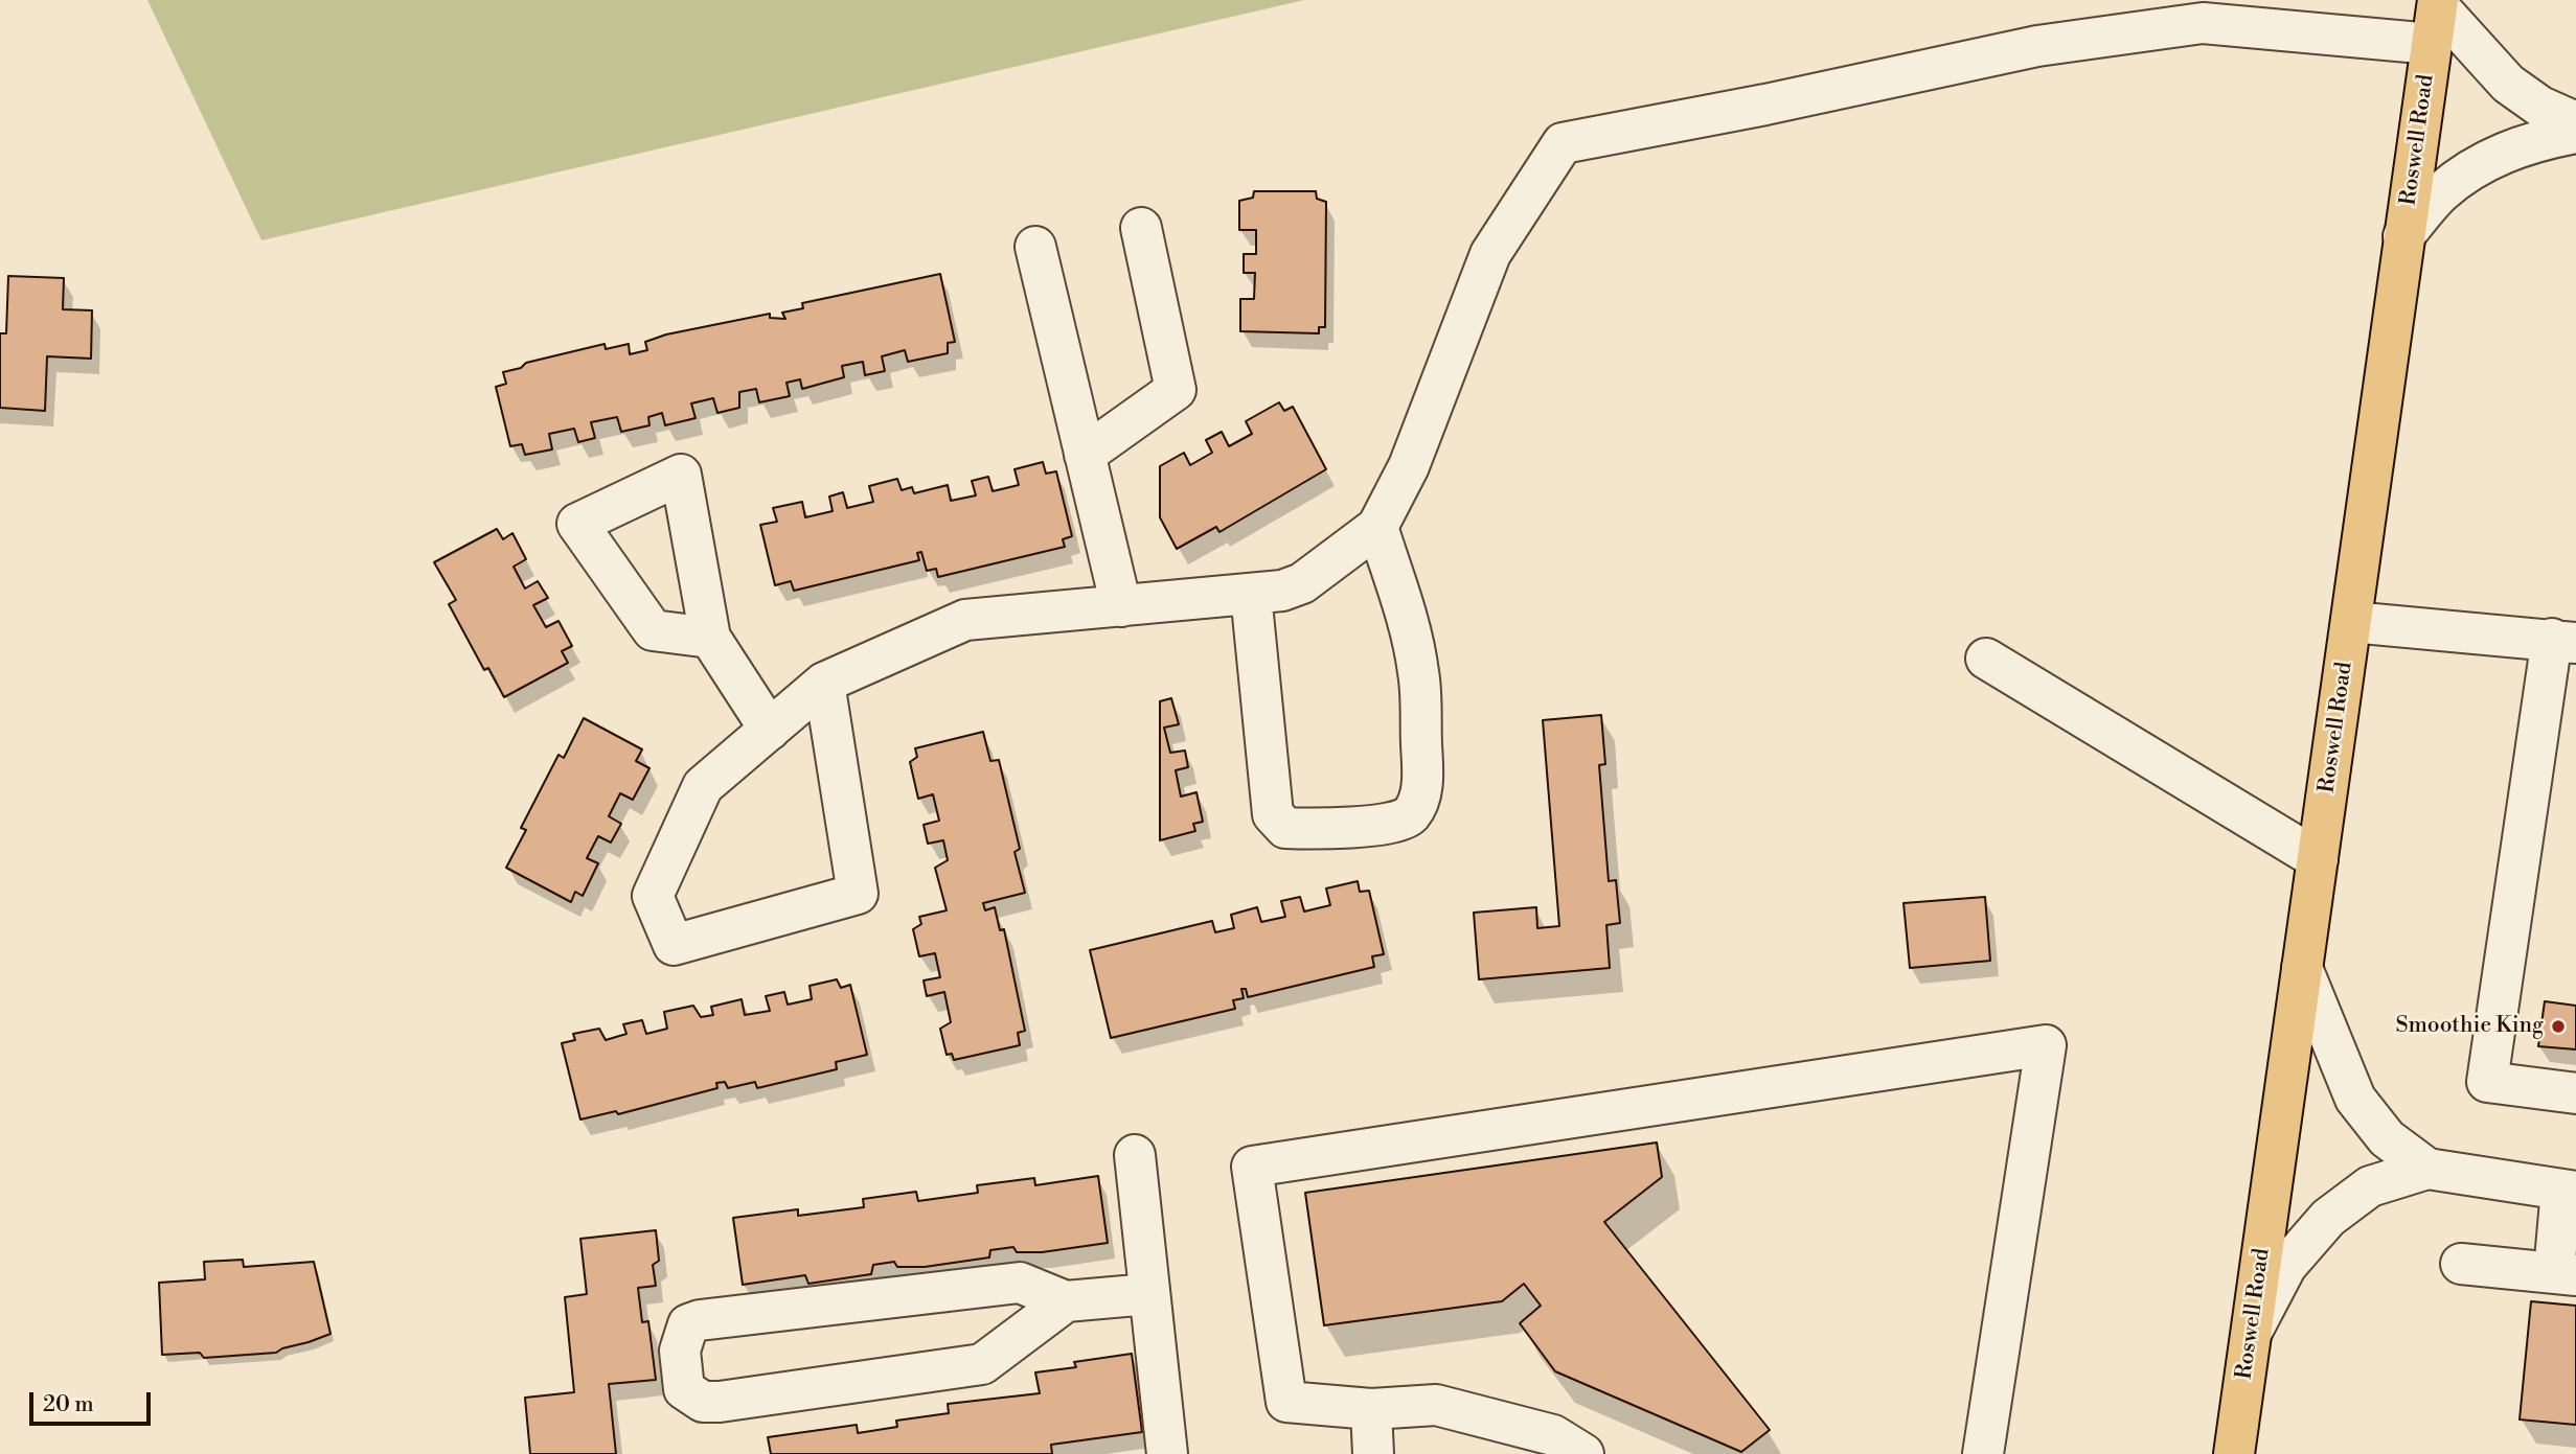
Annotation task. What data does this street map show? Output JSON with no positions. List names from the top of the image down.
{
  "streets": {
    "main road": ["Roswell Road"]
  },
  "places": ["Smoothie King"],
  "scale_bar": "20 m"
}
